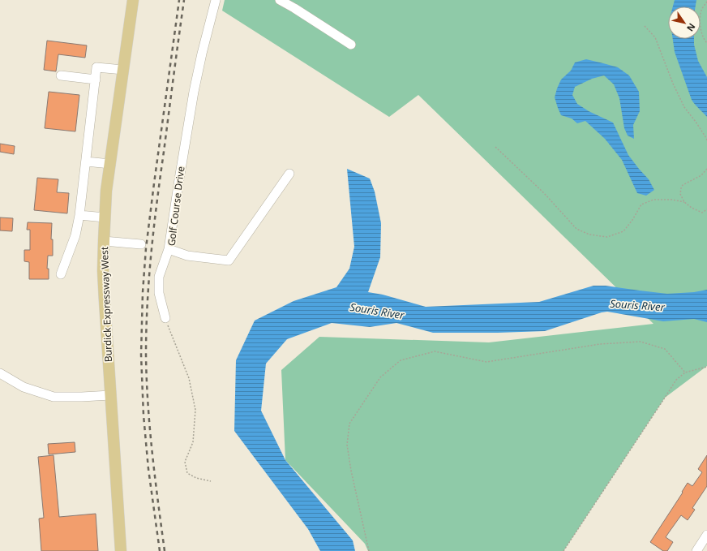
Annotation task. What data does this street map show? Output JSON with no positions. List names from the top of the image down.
{
  "streets": {
    "main road": ["Burdick Expressway West"],
    "street": ["Golf Course Drive"]
  },
  "water": ["Souris River"],
  "north": "bottom right"
}
